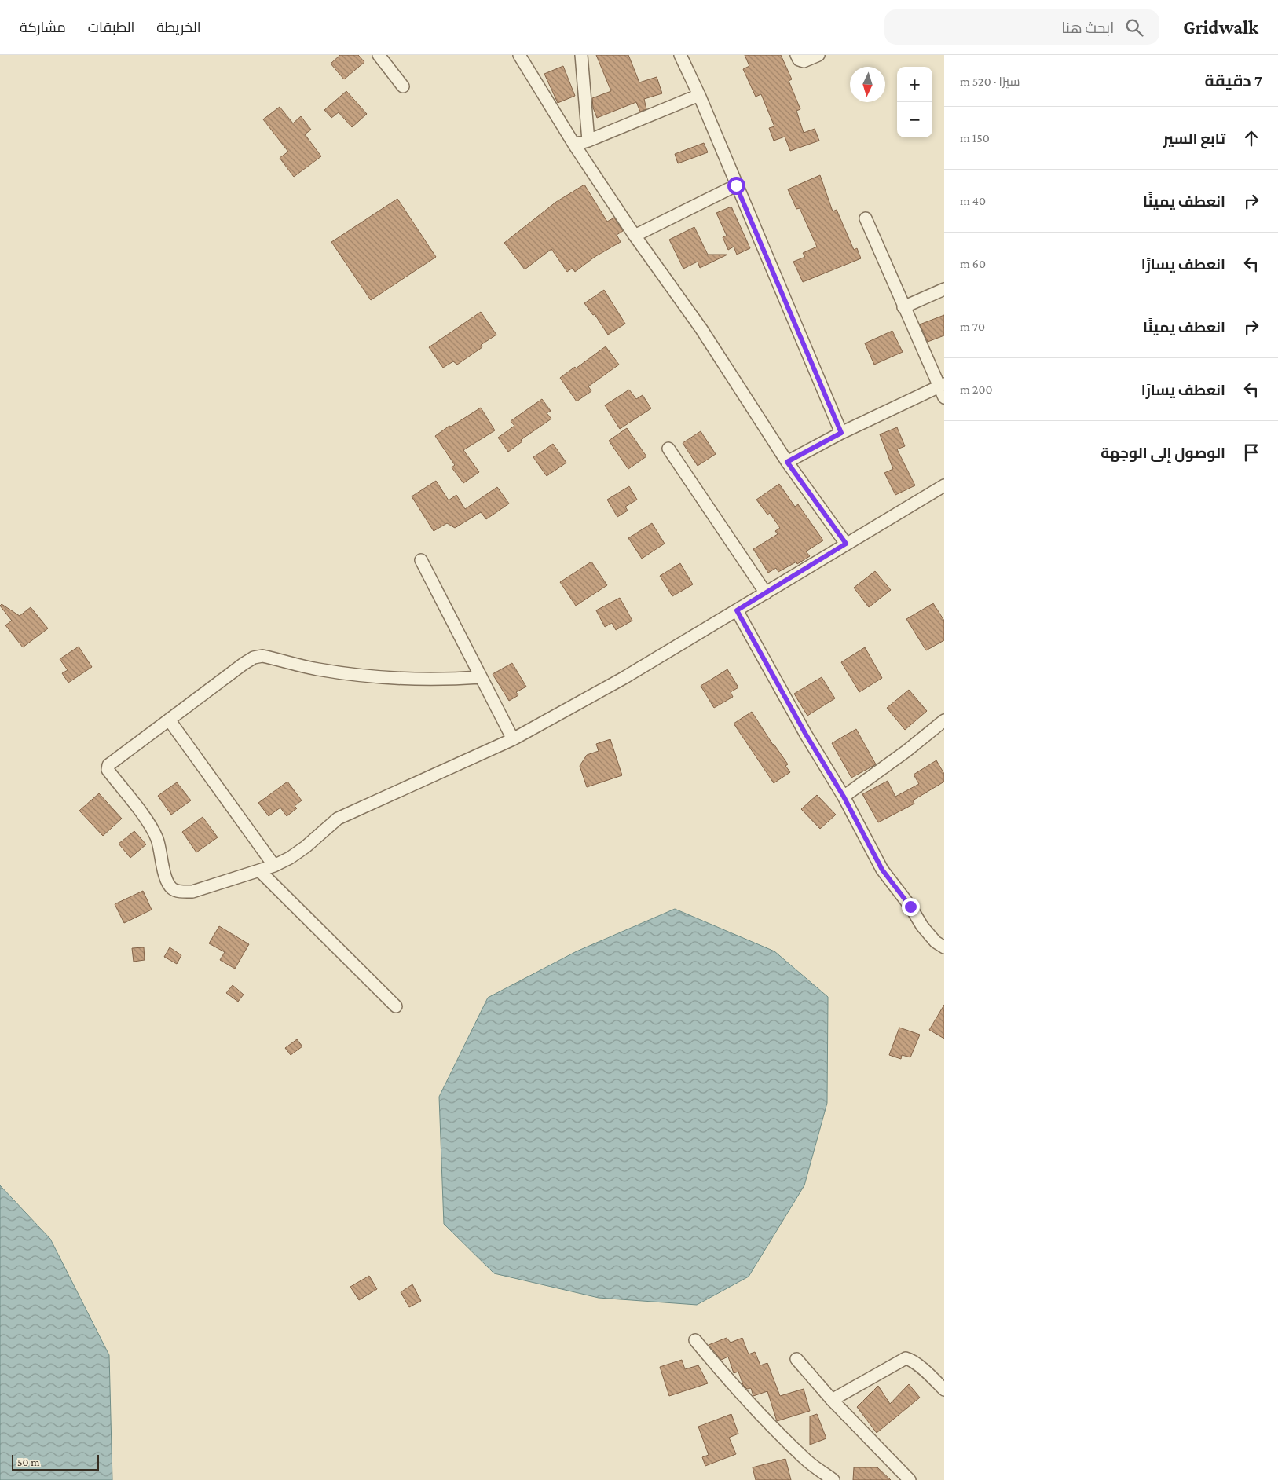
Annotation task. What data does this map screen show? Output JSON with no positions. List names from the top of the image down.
{
  "scale_bar": "50 m",
  "north": "bottom",
  "page": {
    "header": "Gridwalk",
    "search": "ابحث هنا",
    "nav": ["الخريطة", "الطبقات", "مشاركة"],
    "heading": ["7 دقيقة", "سيرًا · 520 m"],
    "map_buttons": ["+", "−"],
    "list": [
      ["تابع السير", "150 m"],
      ["انعطف يمينًا", "40 m"],
      ["انعطف يسارًا", "60 m"],
      ["انعطف يمينًا", "70 m"],
      ["انعطف يسارًا", "200 m"],
      "الوصول إلى الوجهة"
    ],
    "scale": "50 m"
  }
}
